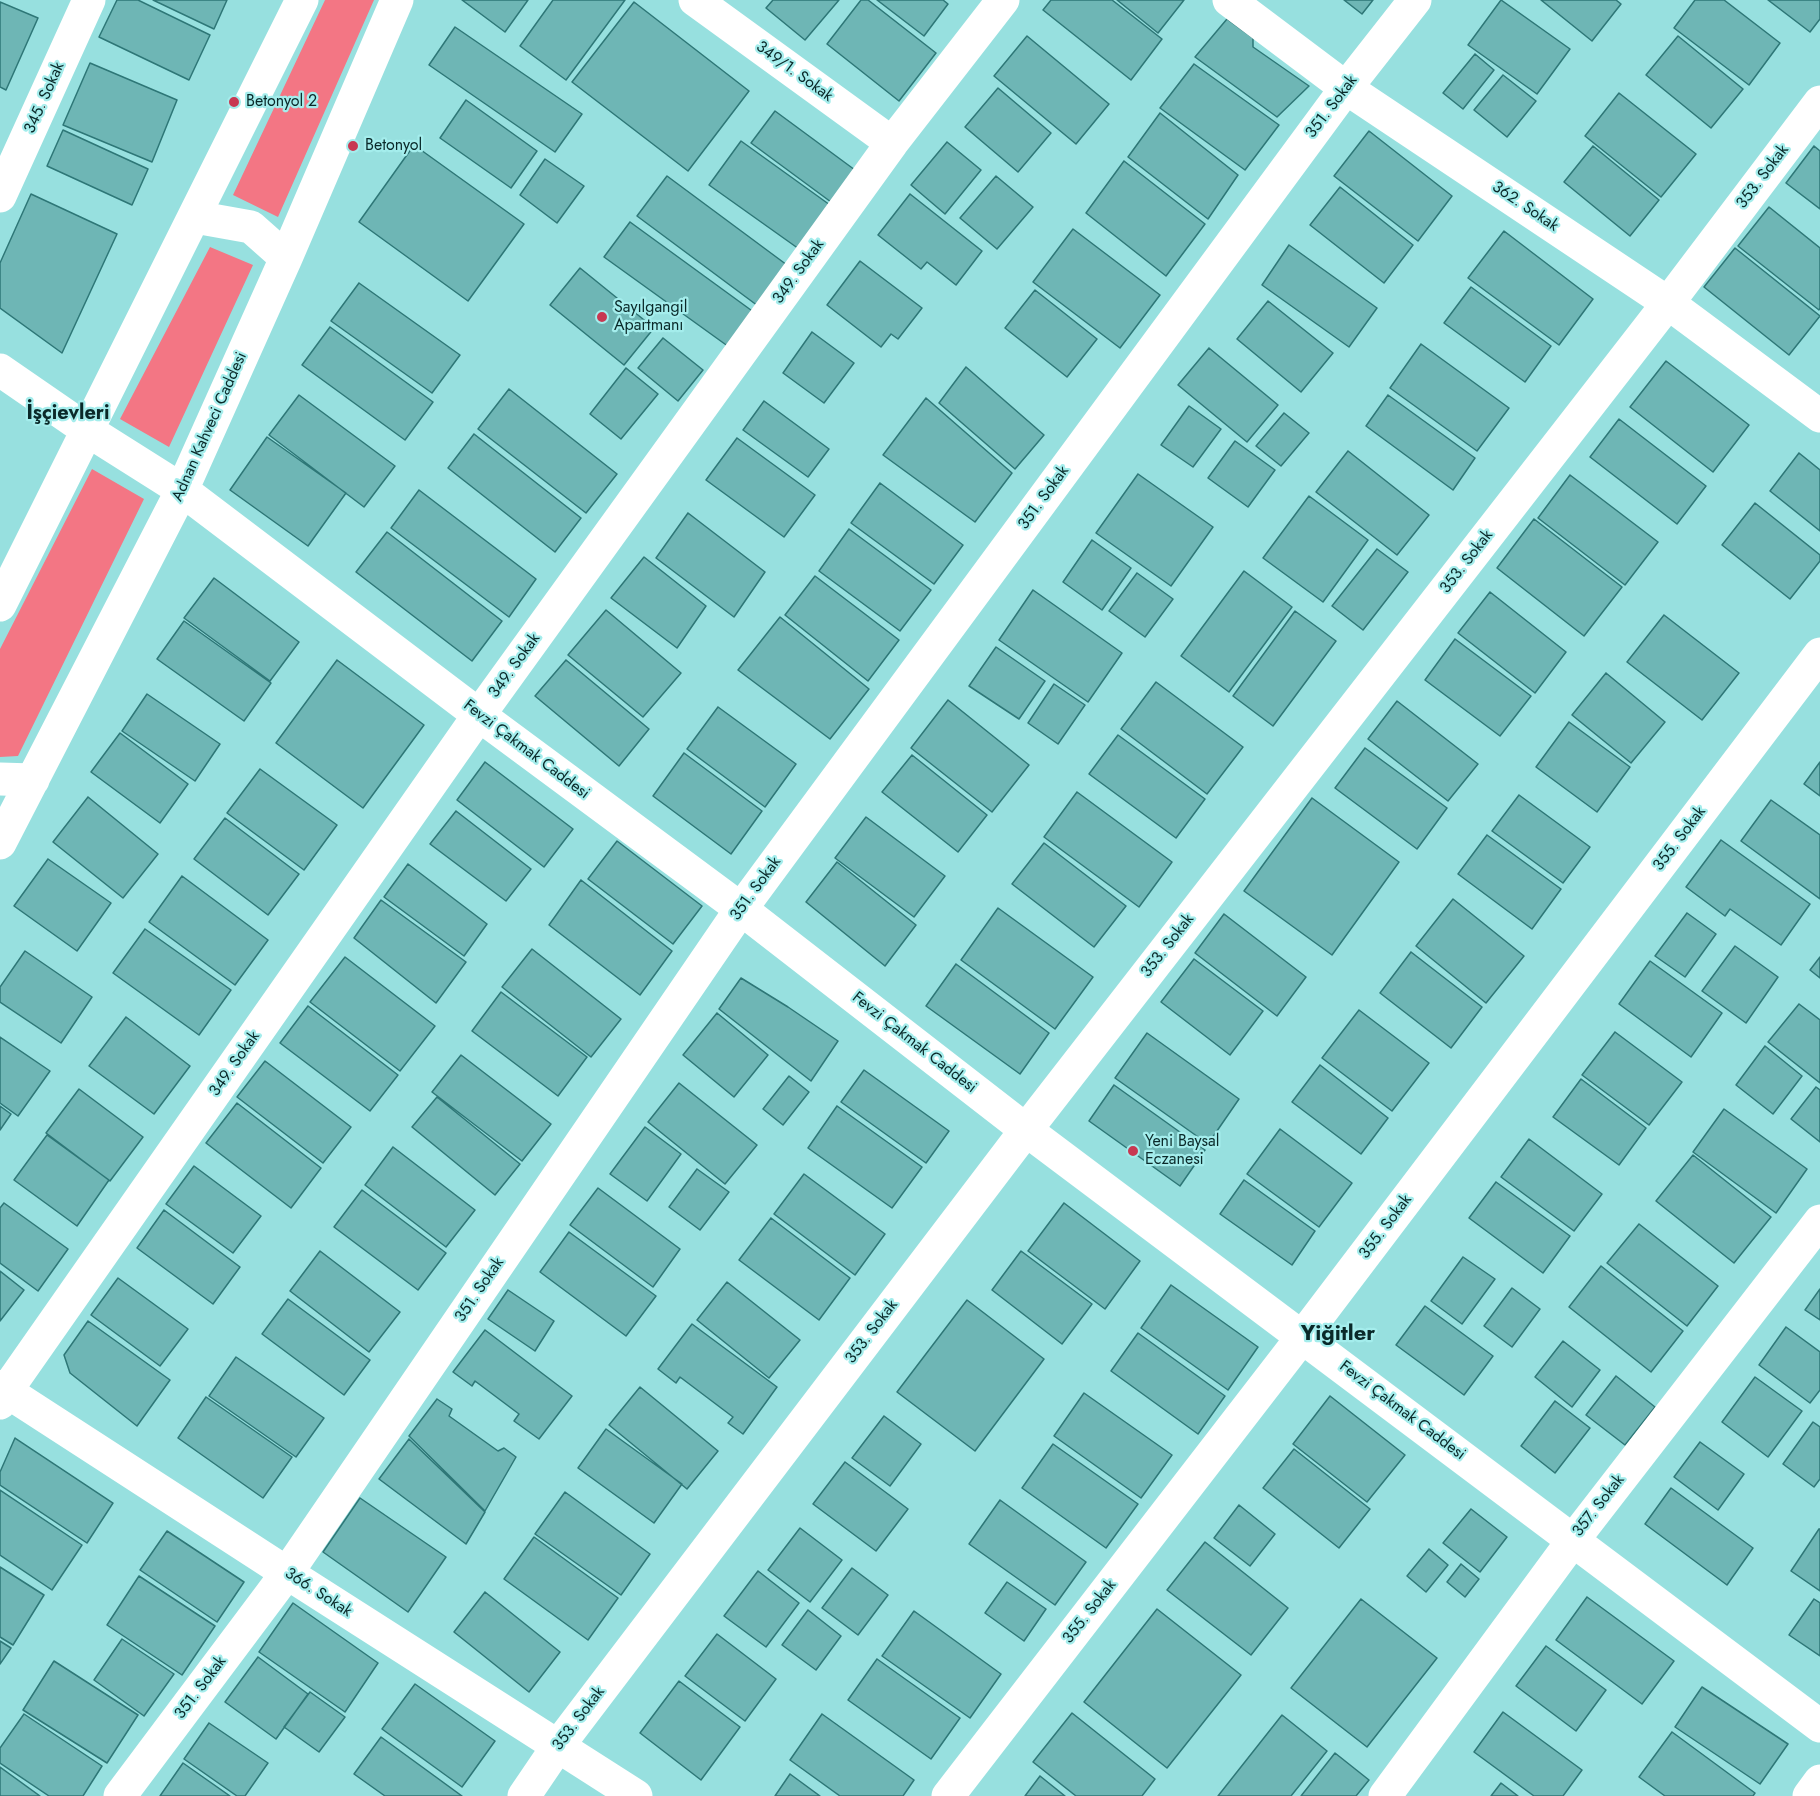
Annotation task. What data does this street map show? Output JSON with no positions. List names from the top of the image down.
{
  "streets": {
    "street": [
      "349/1. Sokak",
      "345. Sokak",
      "351. Sokak",
      "353. Sokak",
      "362. Sokak",
      "349. Sokak",
      "Adnan Kahveci Caddesi",
      "Fevzi Çakmak Caddesi",
      "355. Sokak",
      "357. Sokak",
      "366. Sokak"
    ]
  },
  "crossings": [
    ["349/1. Sokak", "349. Sokak"],
    ["351. Sokak", "362. Sokak"],
    ["351. Sokak", "Fevzi Çakmak Caddesi"],
    ["351. Sokak", "366. Sokak"],
    ["353. Sokak", "362. Sokak"],
    ["353. Sokak", "Fevzi Çakmak Caddesi"],
    ["353. Sokak", "366. Sokak"],
    ["349. Sokak", "Fevzi Çakmak Caddesi"],
    ["349. Sokak", "366. Sokak"],
    ["Adnan Kahveci Caddesi", "Fevzi Çakmak Caddesi"],
    ["Fevzi Çakmak Caddesi", "355. Sokak"],
    ["Fevzi Çakmak Caddesi", "357. Sokak"]
  ],
  "districts": ["İşçievleri", "Yiğitler"],
  "places": [
    "Betonyol 2",
    "Betonyol",
    "Sayılgangil Apartmanı",
    "Yeni Baysal Eczanesi"
  ]
}
